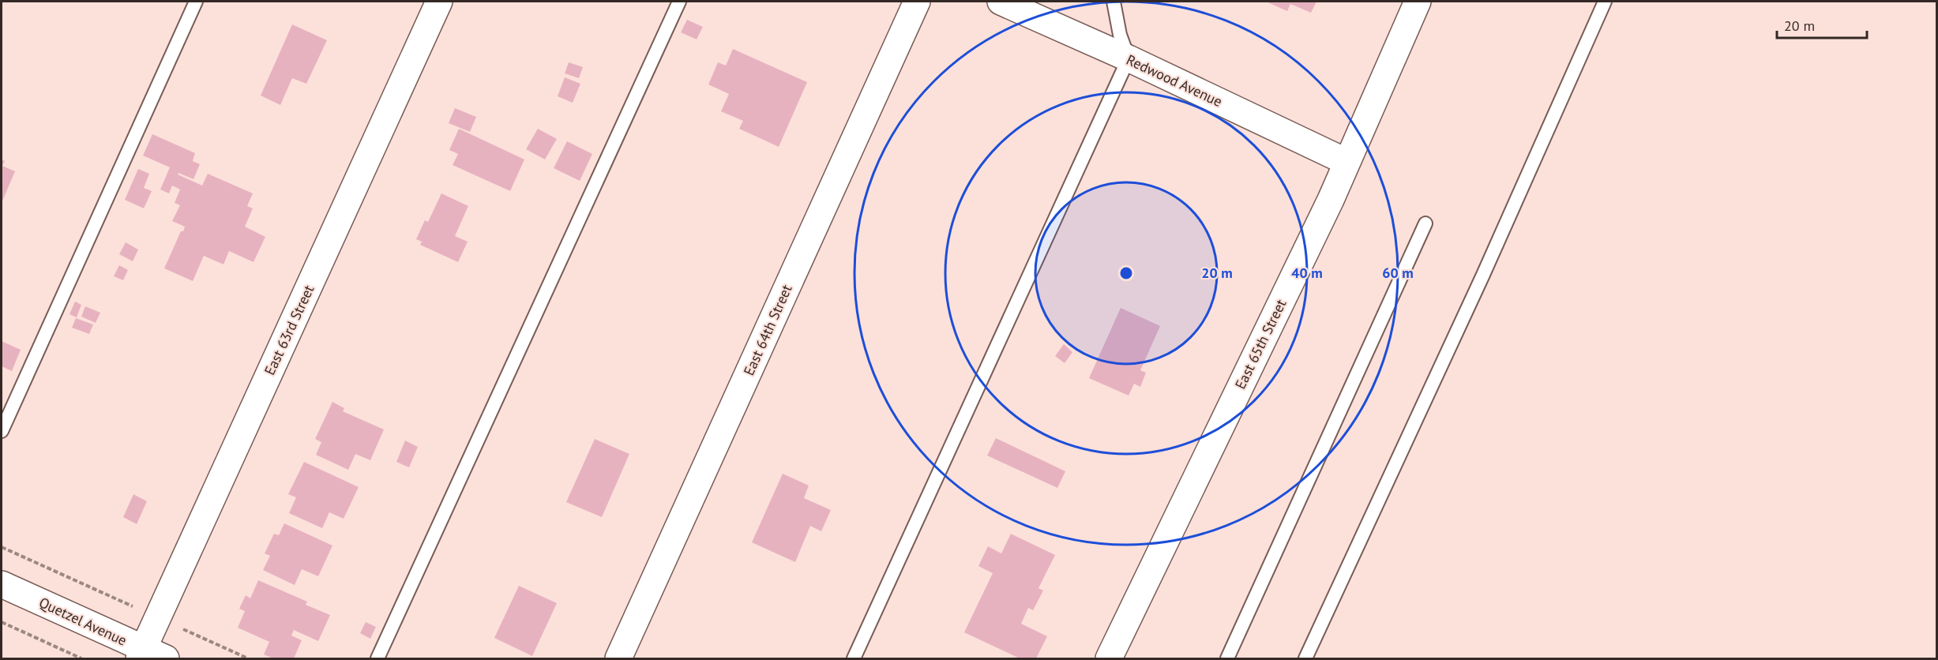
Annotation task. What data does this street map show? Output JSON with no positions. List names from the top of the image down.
{
  "streets": {
    "street": [
      "Redwood Avenue",
      "East 63rd Street",
      "East 64th Street",
      "East 65th Street",
      "Quetzel Avenue"
    ]
  },
  "crossings": [
    ["Redwood Avenue", "East 65th Street"],
    ["East 63rd Street", "Quetzel Avenue"]
  ],
  "scale_bar": "20 m",
  "rings": ["20 m", "40 m", "60 m"]
}
